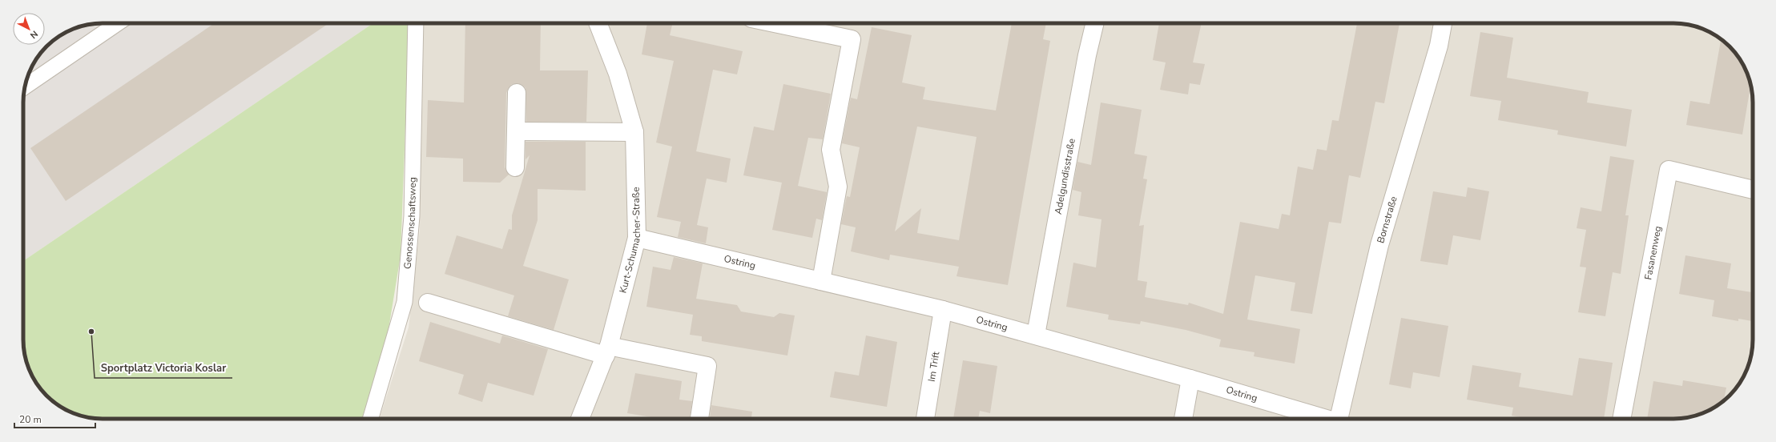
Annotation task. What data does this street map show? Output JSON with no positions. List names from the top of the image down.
{
  "streets": {
    "street": [
      "Adelgundisstraße",
      "Bornstraße",
      "Kurt-Schumacher-Straße",
      "Fasanenweg",
      "Ostring",
      "Im Trift"
    ],
    "lane": ["Genossenschaftsweg"]
  },
  "crossings": [
    ["Adelgundisstraße", "Ostring"],
    ["Kurt-Schumacher-Straße", "Ostring"],
    ["Ostring", "Im Trift"]
  ],
  "places": ["Sportplatz Victoria Koslar"],
  "scale_bar": "20 m",
  "north": "bottom right"
}
